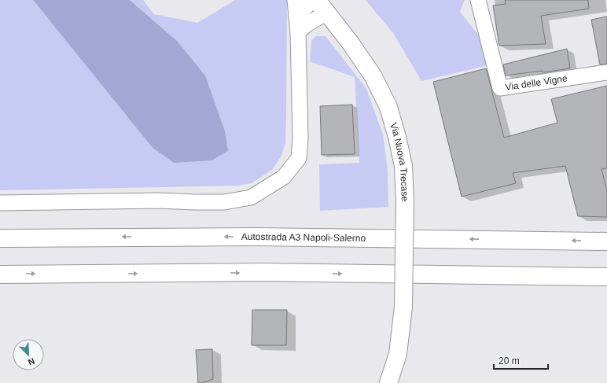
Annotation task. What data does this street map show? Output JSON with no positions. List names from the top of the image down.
{
  "streets": {
    "main road": ["Via Nuova Trecase", "Autostrada A3 Napoli-Salerno"],
    "street": ["Via delle Vigne"]
  },
  "scale_bar": "20 m",
  "north": "bottom right"
}
